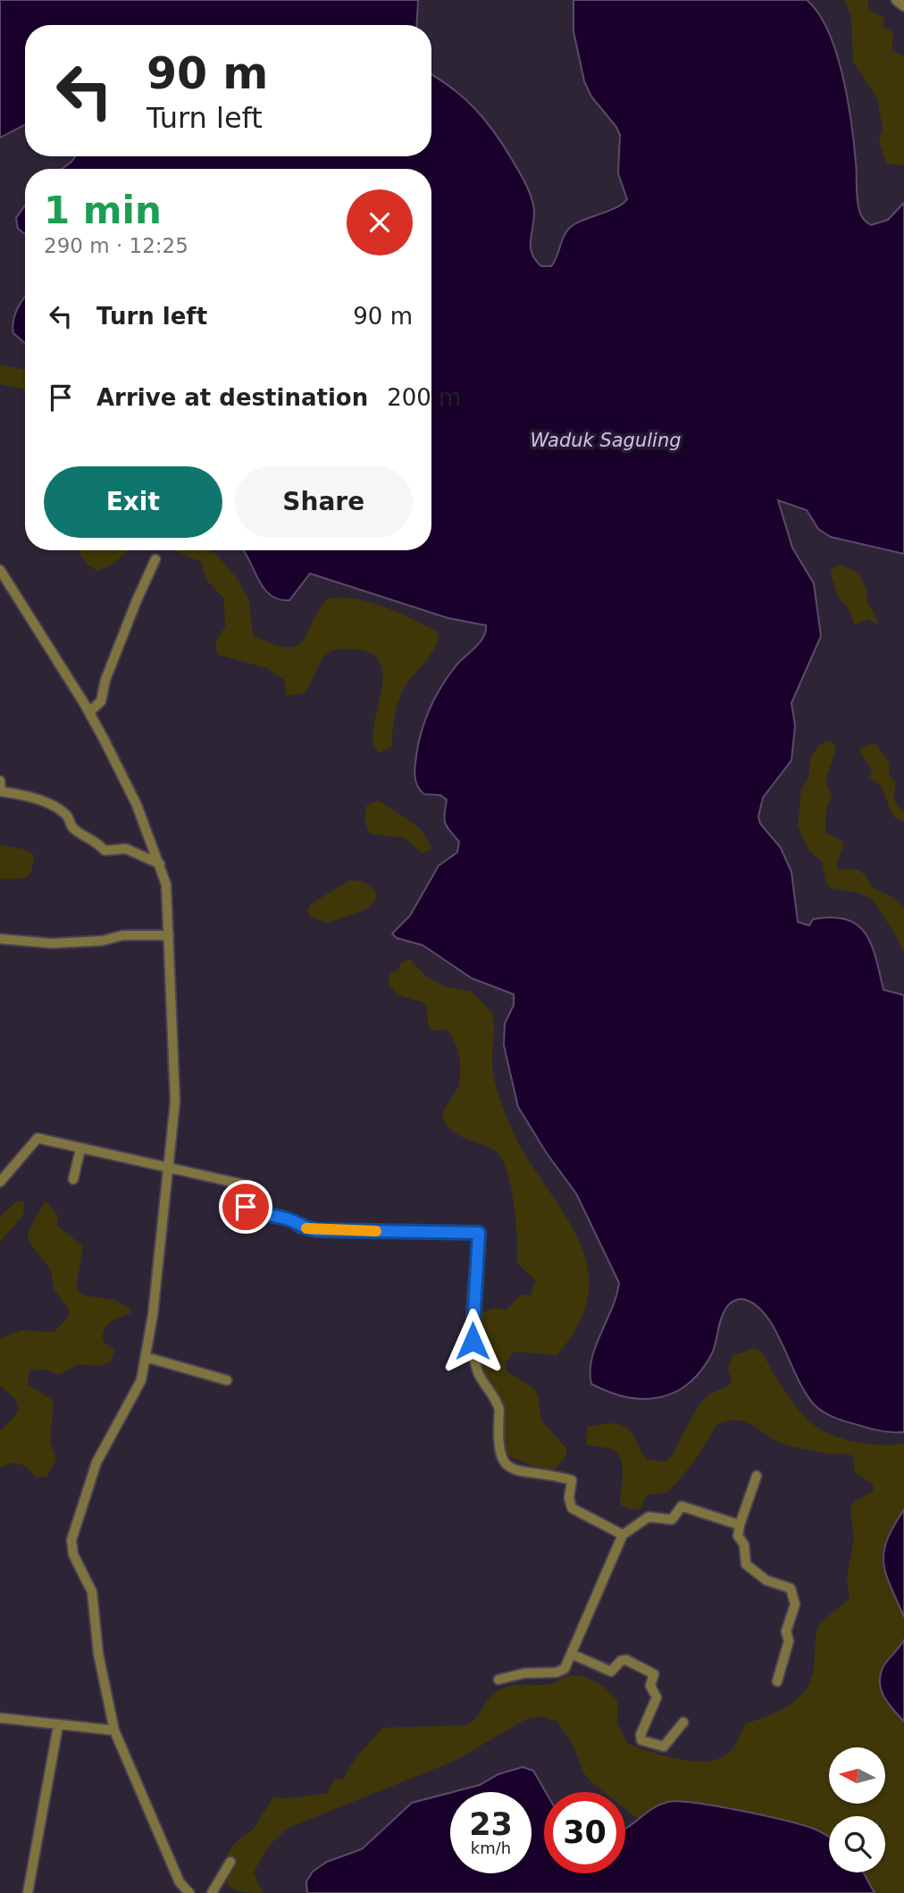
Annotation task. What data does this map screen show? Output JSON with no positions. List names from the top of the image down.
{
  "water": ["Waduk Saguling"],
  "north": "left",
  "page": {
    "turn": ["90 m", "Turn left"],
    "heading": ["1 min", "290 m · 12:25"],
    "list": [
      {
        "name": "Turn left",
        "value": "90 m"
      },
      {
        "name": "Arrive at destination",
        "value": "200 m"
      }
    ],
    "buttons": ["Exit", "Share"],
    "speed": "23 km/h",
    "limit": "30"
  }
}
